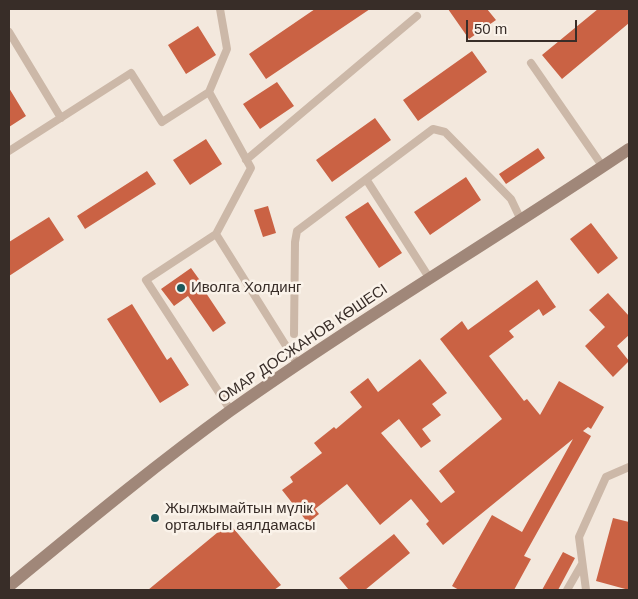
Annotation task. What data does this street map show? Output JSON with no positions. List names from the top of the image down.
{
  "streets": {
    "street": ["ОМАР ДОСЖАНОВ КӨШЕСІ"]
  },
  "places": ["Иволга Холдинг", "Жылжымайтын мүлік орталығы аялдамасы"],
  "scale_bar": "50 m"
}
